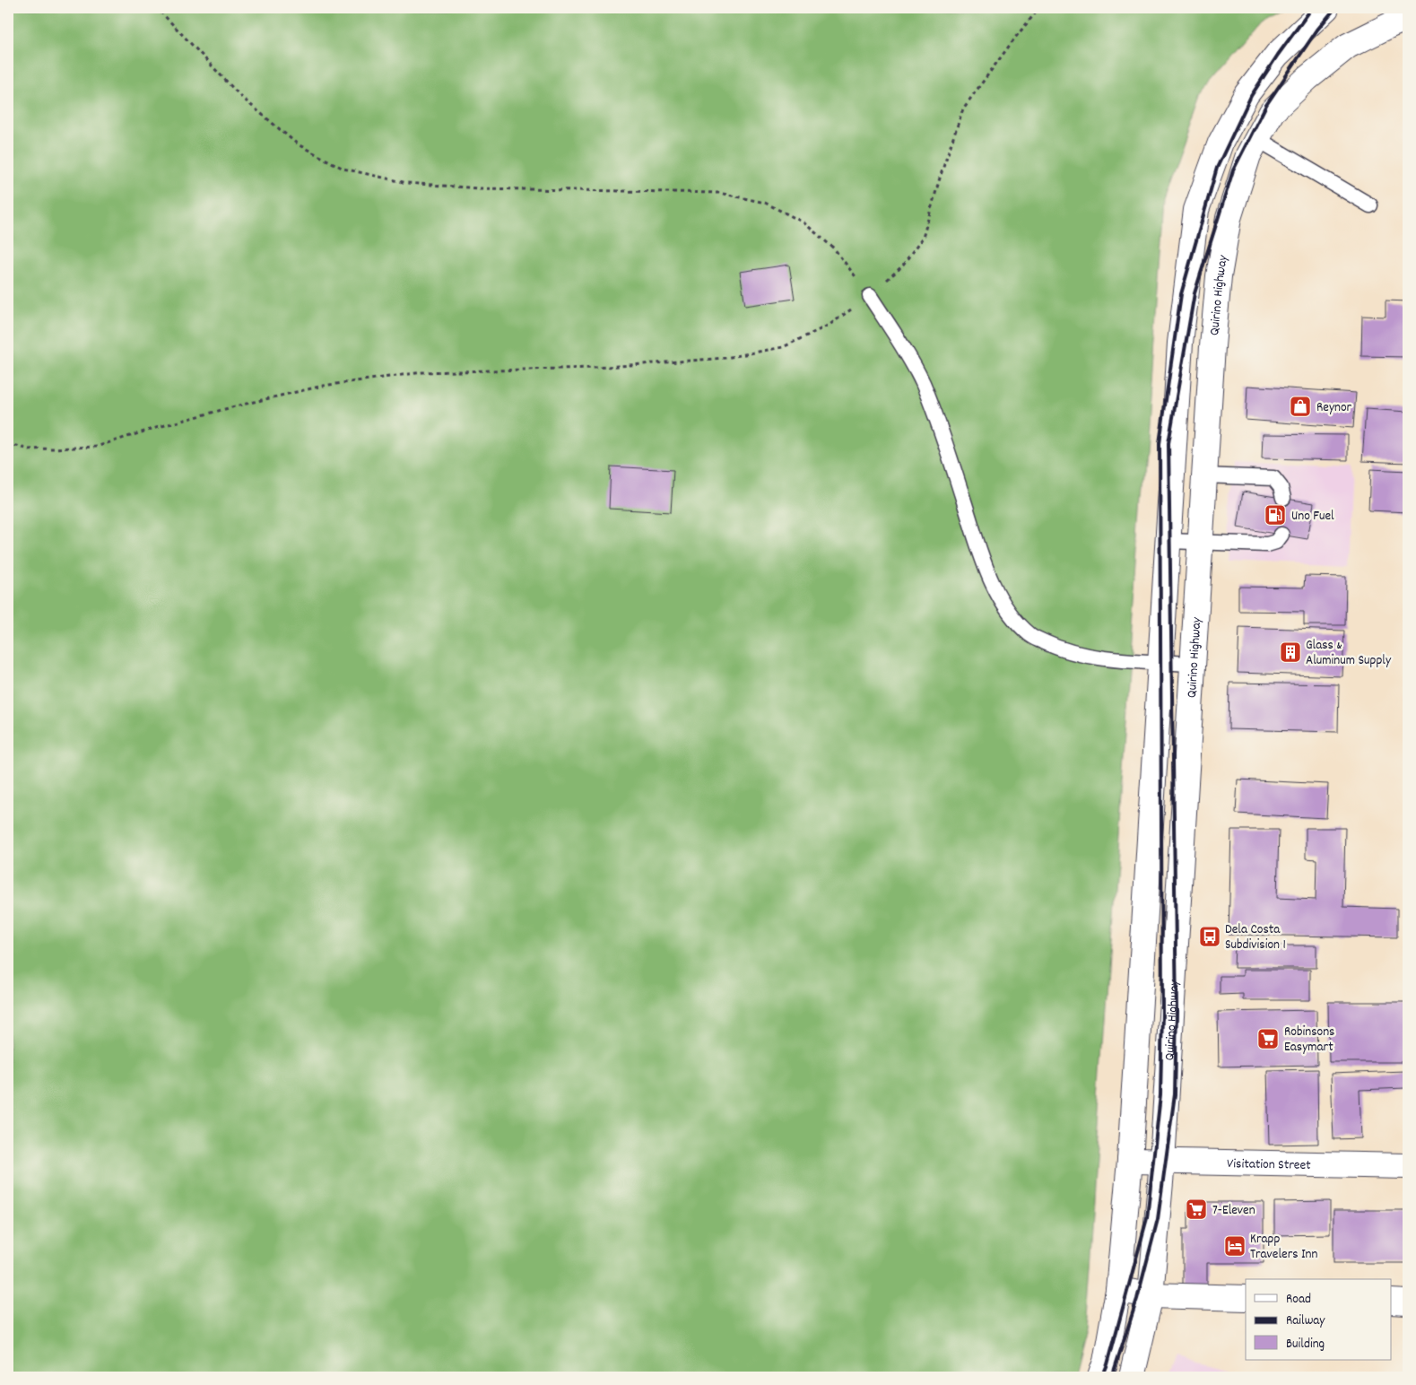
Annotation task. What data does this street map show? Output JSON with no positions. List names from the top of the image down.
{
  "streets": {
    "main road": ["Quirino Highway", "Visitation Street"]
  },
  "crossings": [
    ["Quirino Highway", "Visitation Street"]
  ],
  "places": {
    "shop": ["Reynor"],
    "fuel station": ["Uno Fuel"],
    "building": ["Glass & Aluminum Supply"],
    "bus stop": ["Dela Costa Subdivision 1"],
    "supermarket": ["Robinsons Easymart", "7-Eleven"],
    "hotel": ["Krapp Travelers Inn"]
  },
  "legend": ["Road", "Railway", "Building"]
}
